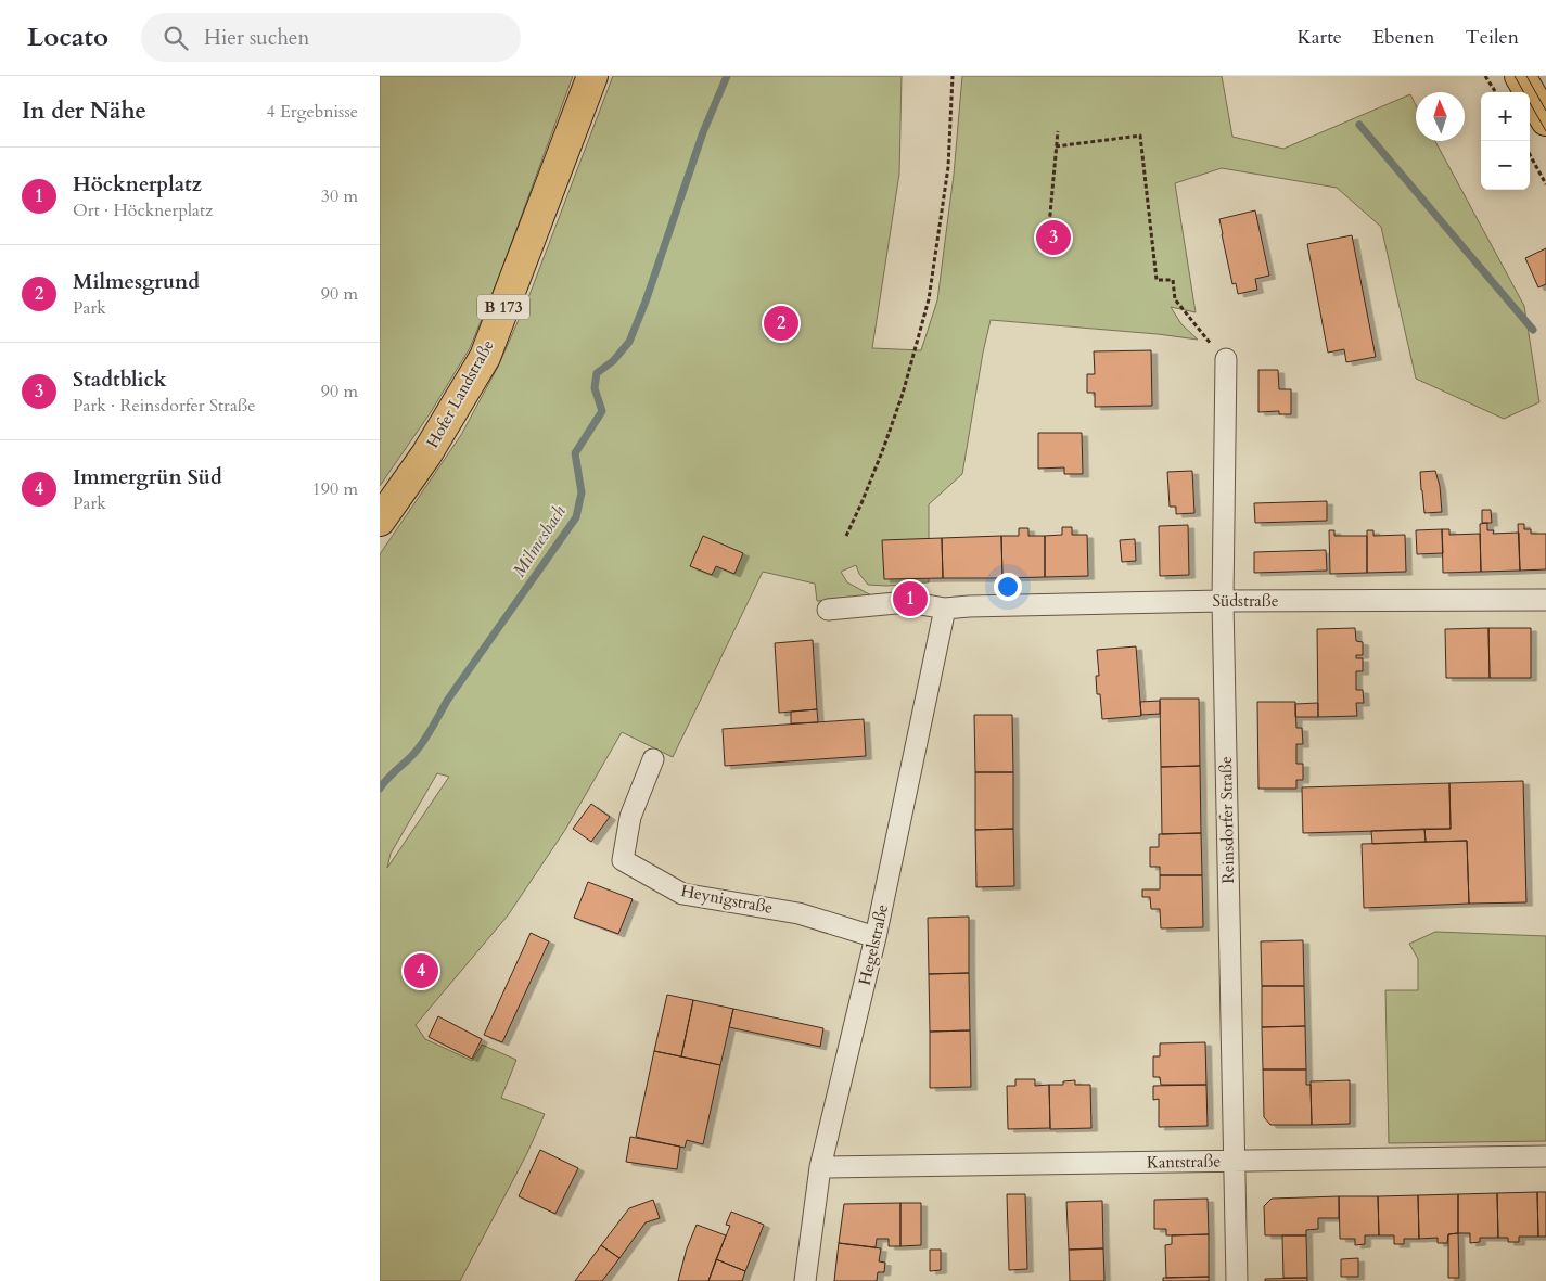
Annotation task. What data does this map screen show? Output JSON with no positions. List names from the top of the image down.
{
  "streets": {
    "main road": ["B 173", "Hofer Landstraße"],
    "street": [
      "Südstraße",
      "Reinsdorfer Straße",
      "Heynigstraße",
      "Hegelstraße",
      "Kantstraße"
    ]
  },
  "crossings": [
    ["Südstraße", "Reinsdorfer Straße"],
    ["Südstraße", "Hegelstraße"],
    ["Reinsdorfer Straße", "Kantstraße"],
    ["Heynigstraße", "Hegelstraße"],
    ["Hegelstraße", "Kantstraße"]
  ],
  "water": ["Milmesbach"],
  "north": "top",
  "page": {
    "header": "Locato",
    "search": "Hier suchen",
    "nav": ["Karte", "Ebenen", "Teilen"],
    "heading": ["In der Nähe", "4 Ergebnisse"],
    "map_buttons": ["+", "−"],
    "list": [
      {
        "mark": "1",
        "name": "Höcknerplatz",
        "note": "Ort · Höcknerplatz",
        "value": "30 m"
      },
      {
        "mark": "2",
        "name": "Milmesgrund",
        "note": "Park",
        "value": "90 m"
      },
      {
        "mark": "3",
        "name": "Stadtblick",
        "note": "Park · Reinsdorfer Straße",
        "value": "90 m"
      },
      {
        "mark": "4",
        "name": "Immergrün Süd",
        "note": "Park",
        "value": "190 m"
      }
    ],
    "pins": [
      "3",
      "2",
      "1",
      "4"
    ]
  }
}
